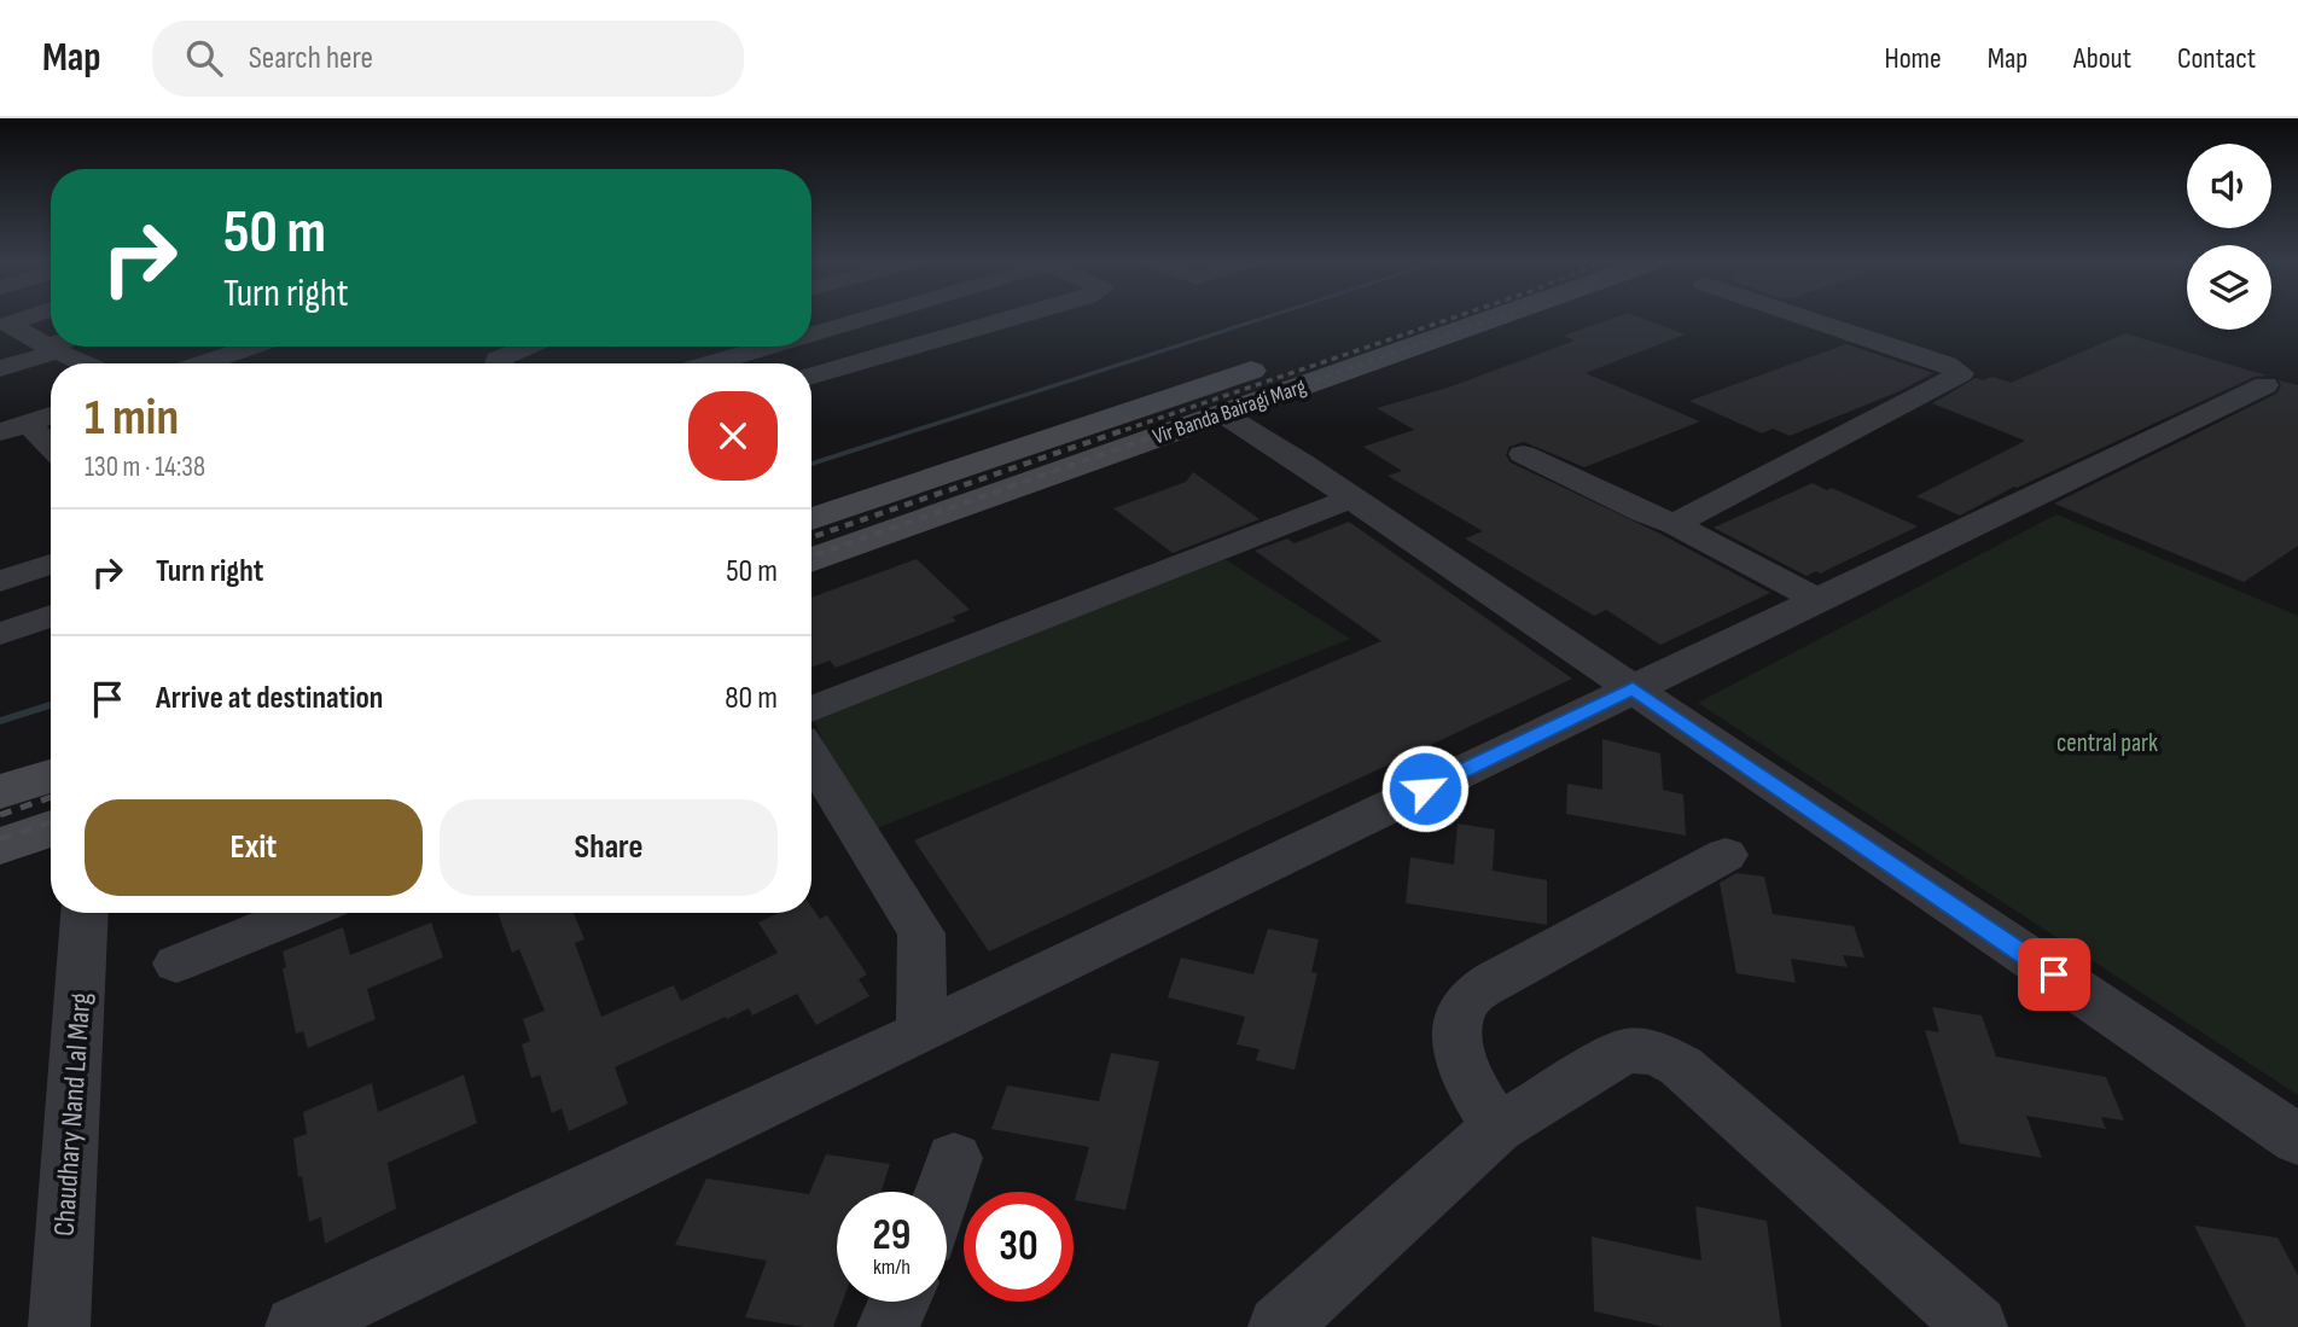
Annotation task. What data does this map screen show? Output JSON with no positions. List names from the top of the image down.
{
  "streets": {
    "main road": ["Vir Banda Bairagi Marg"],
    "street": ["Chaudhary Nand Lal Marg"]
  },
  "parks": ["central park"],
  "page": {
    "header": "Map",
    "search": "Search here",
    "nav": [
      "Home",
      "Map",
      "About",
      "Contact"
    ],
    "turn": ["50 m", "Turn right"],
    "heading": ["1 min", "130 m · 14:38"],
    "list": [
      {
        "name": "Turn right",
        "value": "50 m"
      },
      {
        "name": "Arrive at destination",
        "value": "80 m"
      }
    ],
    "buttons": ["Exit", "Share"],
    "speed": "29 km/h",
    "limit": "30"
  }
}
